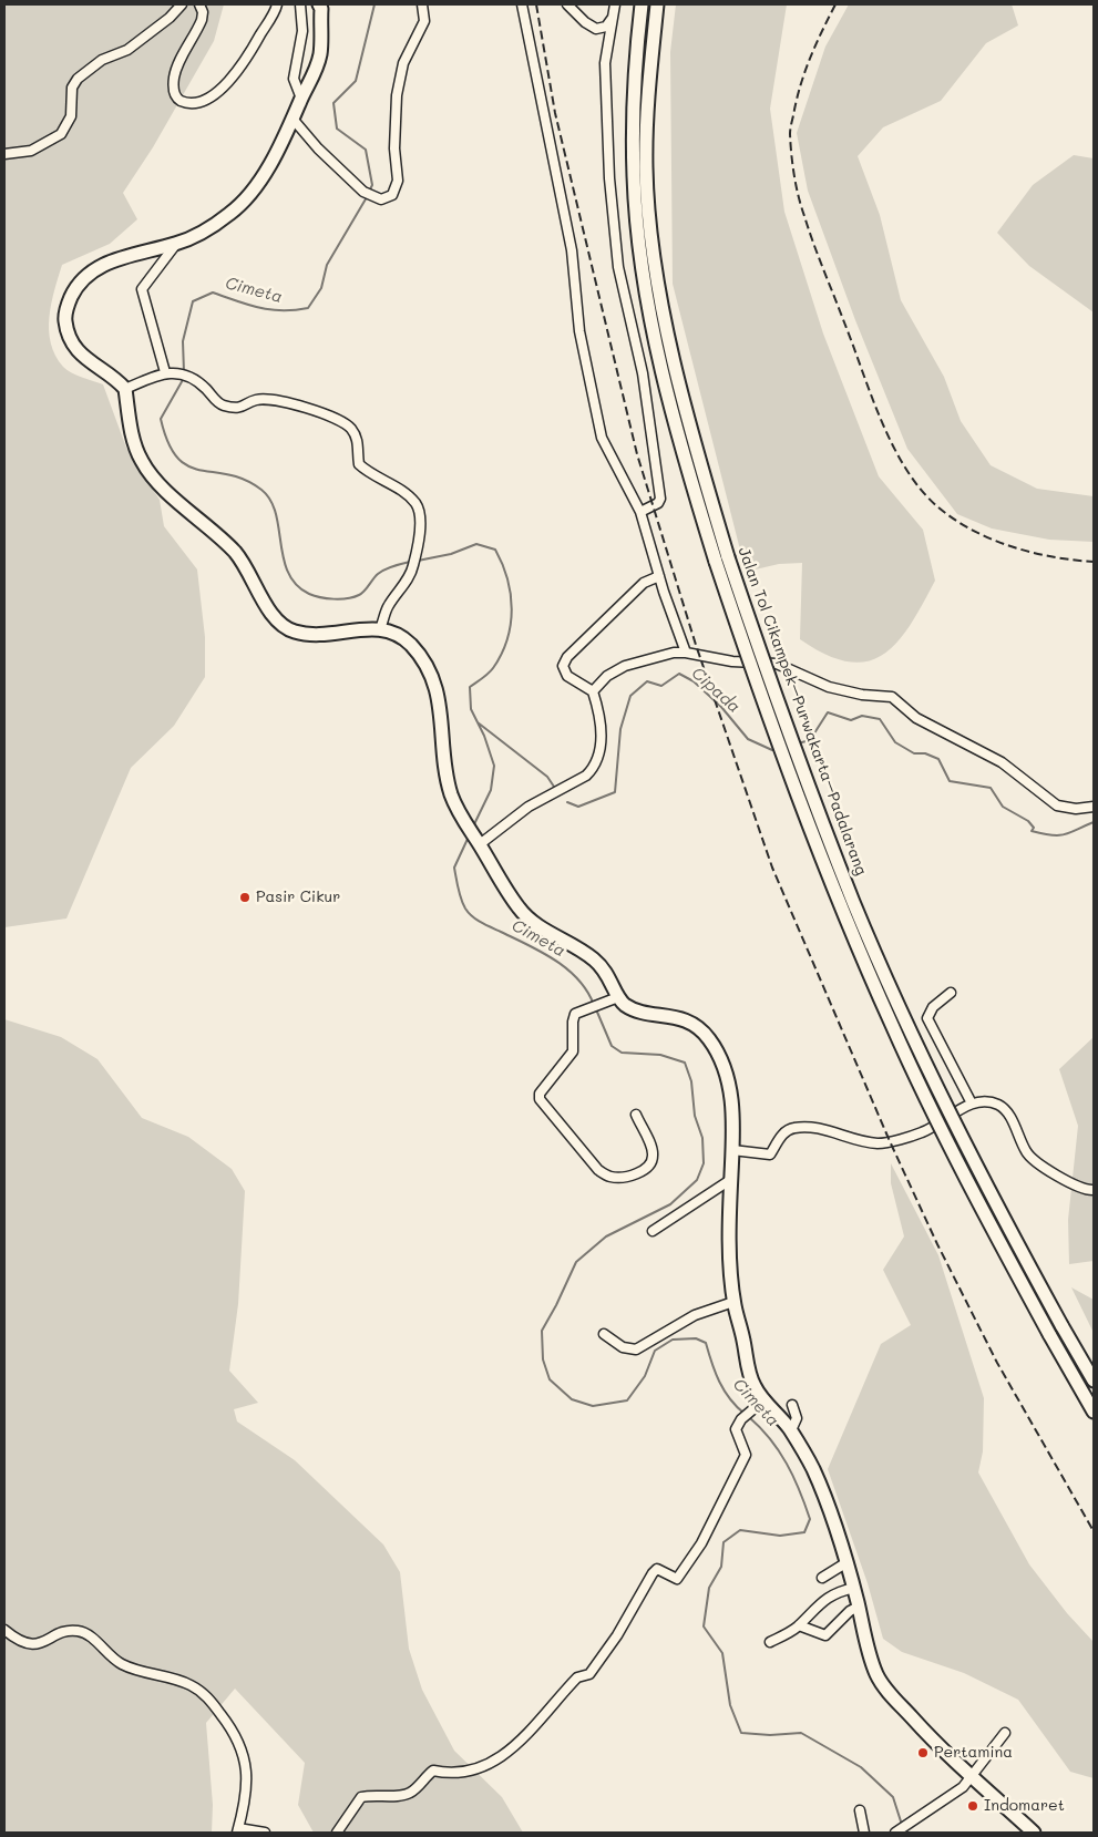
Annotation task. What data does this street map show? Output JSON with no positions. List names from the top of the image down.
{
  "streets": {
    "highway": ["Jalan Tol Cikampek–Purwakarta–Padalarang"]
  },
  "water": ["Cimeta", "Cipada"],
  "places": ["Pasir Cikur", "Pertamina", "Indomaret"]
}
